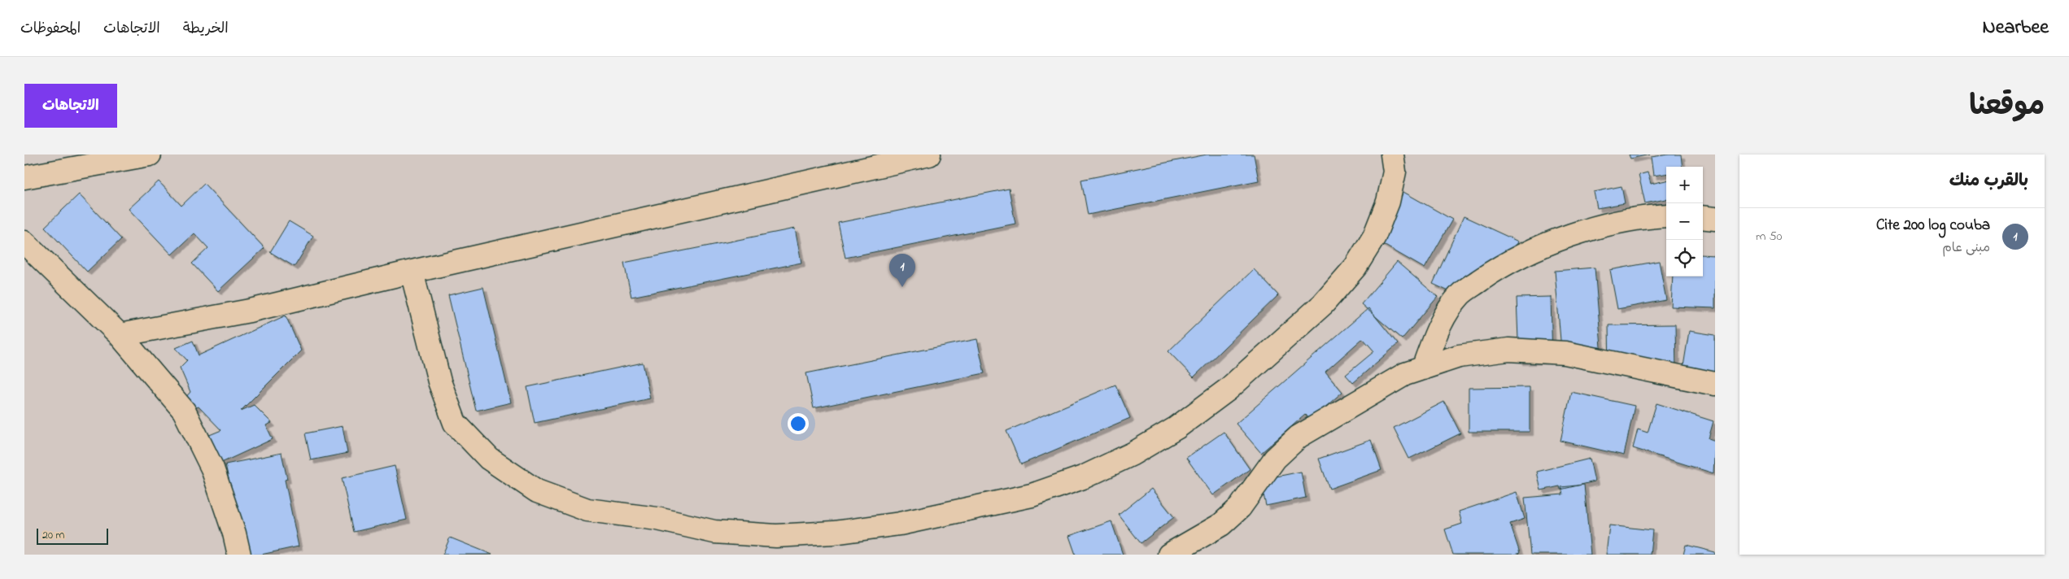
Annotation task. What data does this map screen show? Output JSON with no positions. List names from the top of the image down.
{
  "scale_bar": "20 m",
  "page": {
    "header": "Nearbee",
    "nav": ["الخريطة", "الاتجاهات", "المحفوظات"],
    "title": "موقعنا",
    "buttons": "الاتجاهات",
    "heading": "بالقرب منك",
    "map_buttons": ["+", "−"],
    "list": [
      {
        "mark": "1",
        "name": "Cite 200 log couba",
        "note": "مبنى عام",
        "value": "50 m"
      }
    ],
    "pins": "1",
    "scale": "20 m"
  }
}
